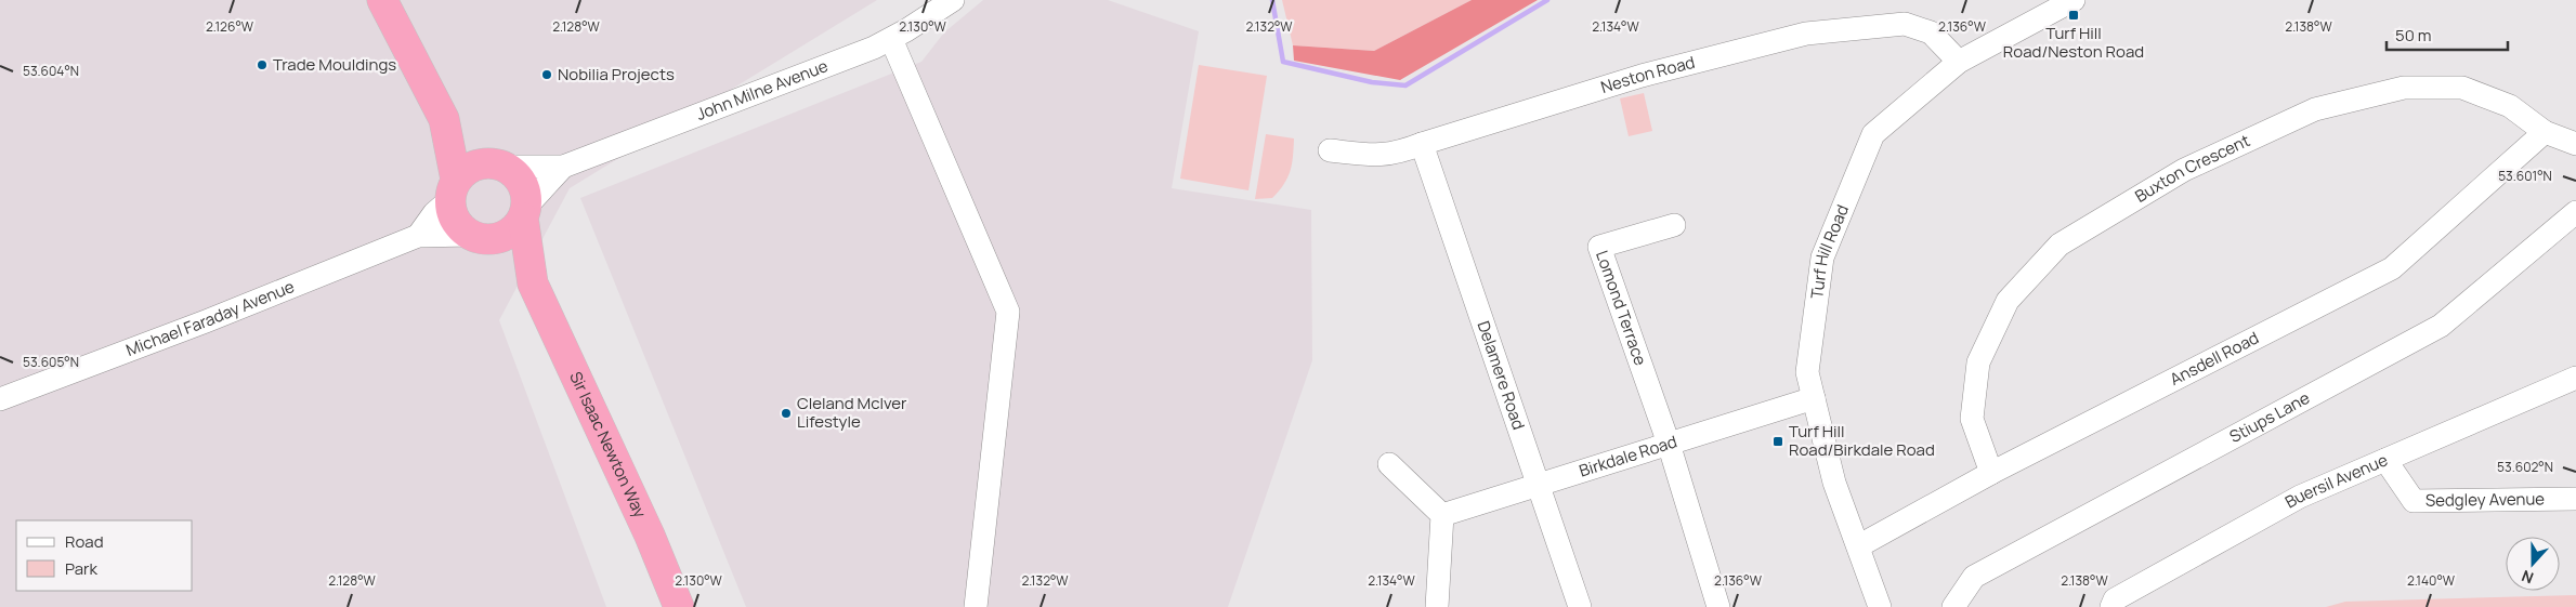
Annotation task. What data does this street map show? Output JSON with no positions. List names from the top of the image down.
{
  "streets": {
    "highway": ["Sir Isaac Newton Way"],
    "street": [
      "Neston Road",
      "John Milne Avenue",
      "Buxton Crescent",
      "Turf Hill Road",
      "Lomond Terrace",
      "Michael Faraday Avenue",
      "Ansdell Road",
      "Delamere Road",
      "Stiups Lane",
      "Birkdale Road",
      "Buersil Avenue",
      "Sedgley Avenue"
    ]
  },
  "crossings": [
    ["Neston Road", "Turf Hill Road"],
    ["Neston Road", "Delamere Road"],
    ["John Milne Avenue", "Sir Isaac Newton Way"],
    ["Buxton Crescent", "Ansdell Road"],
    ["Turf Hill Road", "Ansdell Road"],
    ["Turf Hill Road", "Birkdale Road"],
    ["Lomond Terrace", "Birkdale Road"],
    ["Delamere Road", "Birkdale Road"],
    ["Buersil Avenue", "Sedgley Avenue"]
  ],
  "places": {
    "transit": ["Turf Hill Road/Neston Road", "Turf Hill Road/Birkdale Road"],
    "other": ["Trade Mouldings", "Nobilia Projects", "Cleland McIver Lifestyle"]
  },
  "legend": ["Road", "Park"],
  "scale_bar": "50 m",
  "north": "bottom",
  "coordinates": [
    "2.126°W",
    "2.128°W",
    "2.130°W",
    "2.132°W",
    "2.134°W",
    "2.136°W",
    "2.138°W",
    "53.604°N",
    "53.601°N",
    "53.605°N",
    "53.602°N",
    "2.140°W"
  ]
}
